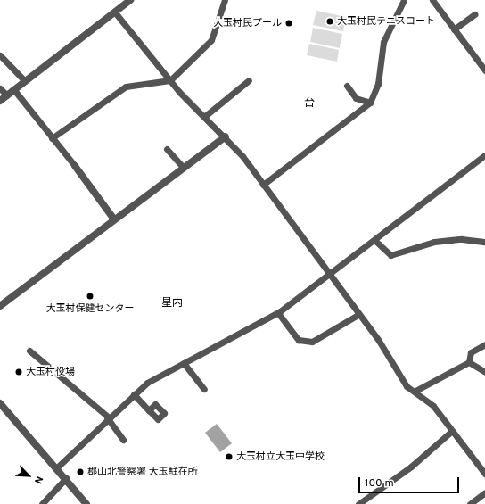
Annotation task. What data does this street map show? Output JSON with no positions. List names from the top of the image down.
{
  "districts": ["台", "星内"],
  "places": [
    "大玉村民テニスコート",
    "大玉村民プール",
    "大玉村保健センター",
    "大玉村役場",
    "大玉村立大玉中学校",
    "郡山北警察署 大玉駐在所"
  ],
  "scale_bar": "100 m",
  "north": "bottom right"
}
